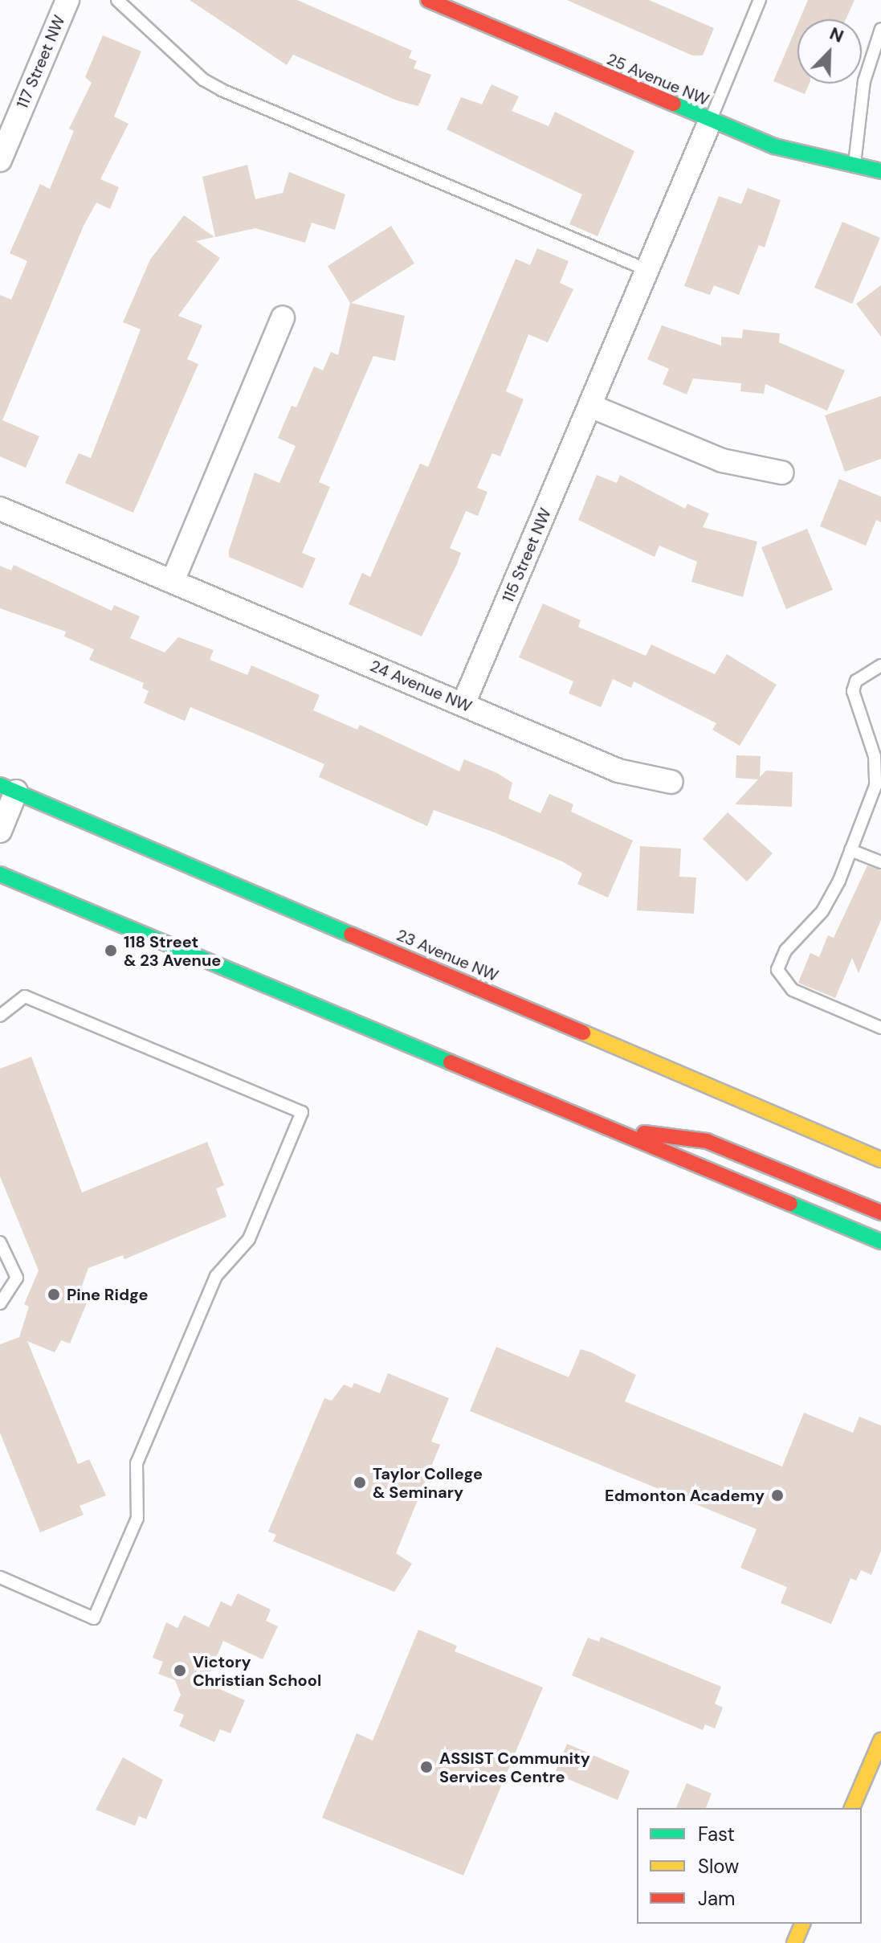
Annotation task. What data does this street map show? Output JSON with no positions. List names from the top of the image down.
{
  "streets": {
    "main road": ["25 Avenue NW", "23 Avenue NW"],
    "street": ["117 Street NW", "115 Street NW", "24 Avenue NW"]
  },
  "crossings": [
    ["25 Avenue NW", "115 Street NW"],
    ["115 Street NW", "24 Avenue NW"]
  ],
  "places": [
    "118 Street & 23 Avenue",
    "Pine Ridge",
    "Taylor College & Seminary",
    "Edmonton Academy",
    "Victory Christian School",
    "ASSIST Community Services Centre"
  ],
  "legend": ["Fast", "Slow", "Jam"],
  "north": "top right"
}
